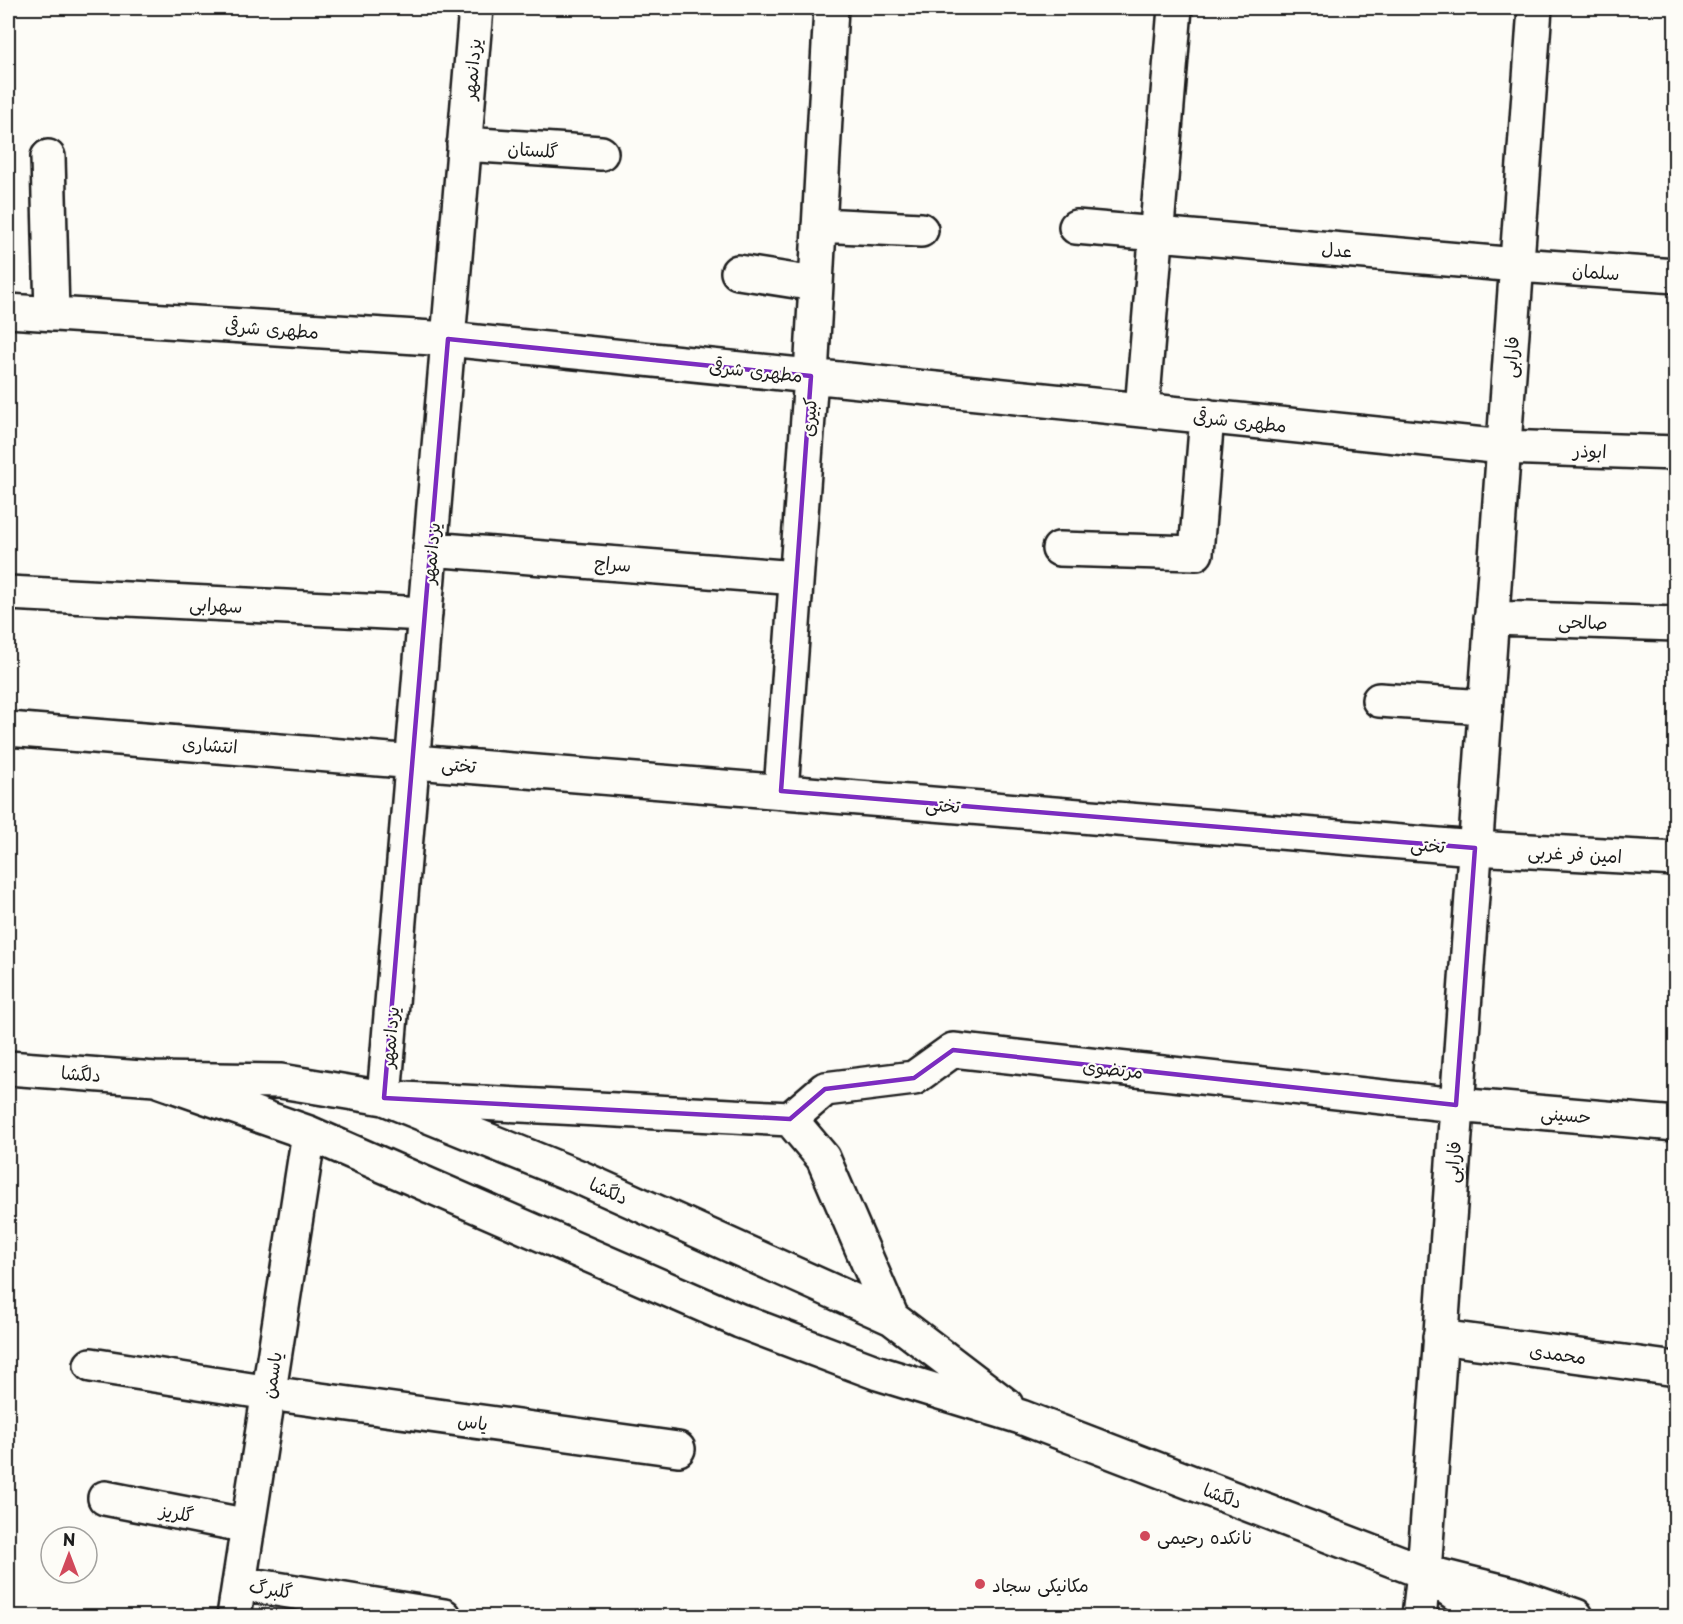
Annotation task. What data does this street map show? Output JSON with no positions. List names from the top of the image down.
{
  "streets": {
    "street": [
      "یزدانمهر",
      "گلستان",
      "عدل",
      "سلمان",
      "مطهری شرقی",
      "فارابی",
      "کبیری",
      "ابوذر",
      "سراج",
      "سهرابی",
      "صالحی",
      "انتشاری",
      "تختی",
      "امین فر غربی",
      "مرتضوی",
      "دلگشا",
      "حسینی",
      "محمدی",
      "یاسمن",
      "یاس",
      "گلریز",
      "گلبرگ"
    ]
  },
  "crossings": [
    ["یزدانمهر", "گلستان"],
    ["یزدانمهر", "مطهری شرقی"],
    ["یزدانمهر", "سراج"],
    ["یزدانمهر", "سهرابی"],
    ["یزدانمهر", "انتشاری"],
    ["یزدانمهر", "تختی"],
    ["یزدانمهر", "دلگشا"],
    ["عدل", "سلمان"],
    ["عدل", "فارابی"],
    ["سلمان", "فارابی"],
    ["مطهری شرقی", "فارابی"],
    ["مطهری شرقی", "کبیری"],
    ["مطهری شرقی", "ابوذر"],
    ["فارابی", "ابوذر"],
    ["فارابی", "صالحی"],
    ["فارابی", "تختی"],
    ["فارابی", "امین فر غربی"],
    ["فارابی", "مرتضوی"],
    ["فارابی", "دلگشا"],
    ["فارابی", "حسینی"],
    ["فارابی", "محمدی"],
    ["کبیری", "سراج"],
    ["کبیری", "تختی"],
    ["انتشاری", "تختی"],
    ["تختی", "امین فر غربی"],
    ["مرتضوی", "حسینی"],
    ["دلگشا", "یاسمن"],
    ["یاسمن", "یاس"],
    ["یاسمن", "گلریز"],
    ["یاسمن", "گلبرگ"]
  ],
  "places": ["نانکده رحیمی", "مکانیکی سجاد"],
  "north": "top"
}
